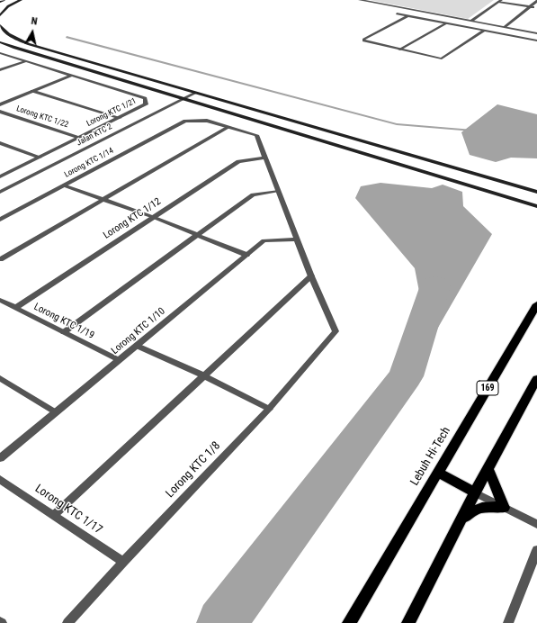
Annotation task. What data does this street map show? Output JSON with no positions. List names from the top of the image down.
{
  "streets": {
    "main road": ["169", "Lebuh Hi-Tech"],
    "street": [
      "Lorong KTC 1/21",
      "Lorong KTC 1/22",
      "Jalan KTC 2",
      "Lorong KTC 1/14",
      "Lorong KTC 1/12",
      "Lorong KTC 1/19",
      "Lorong KTC 1/10",
      "Lorong KTC 1/8",
      "Lorong KTC 1/17"
    ]
  },
  "crossings": [
    ["Lorong KTC 1/21", "Lorong KTC 1/22"],
    ["Lorong KTC 1/12", "Lorong KTC 1/19"],
    ["Lorong KTC 1/19", "Lorong KTC 1/10"],
    ["Lorong KTC 1/8", "Lorong KTC 1/17"]
  ],
  "north": "top"
}
